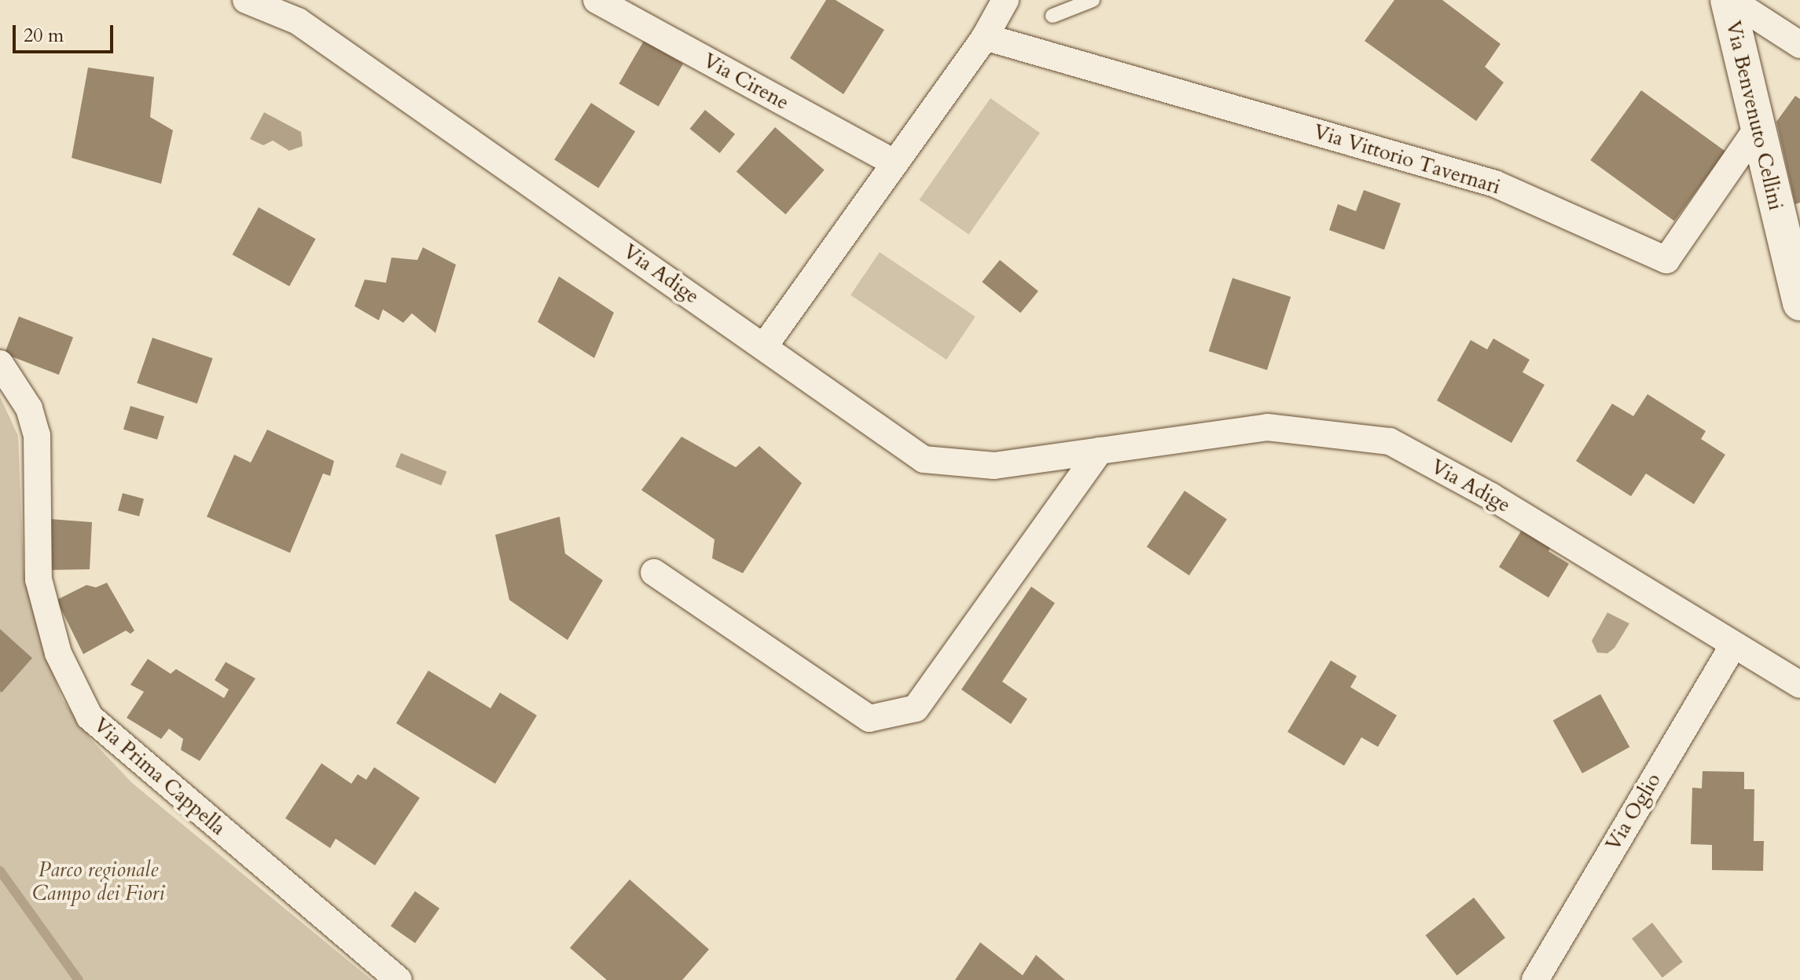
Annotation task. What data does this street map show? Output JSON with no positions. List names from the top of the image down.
{
  "streets": {
    "street": [
      "Via Cirene",
      "Via Benvenuto Cellini",
      "Via Vittorio Tavernari",
      "Via Adige",
      "Via Prima Cappella",
      "Via Oglio"
    ]
  },
  "crossings": [
    ["Via Benvenuto Cellini", "Via Vittorio Tavernari"],
    ["Via Adige", "Via Oglio"]
  ],
  "parks": ["Parco regionale Campo dei Fiori"],
  "scale_bar": "20 m"
}
